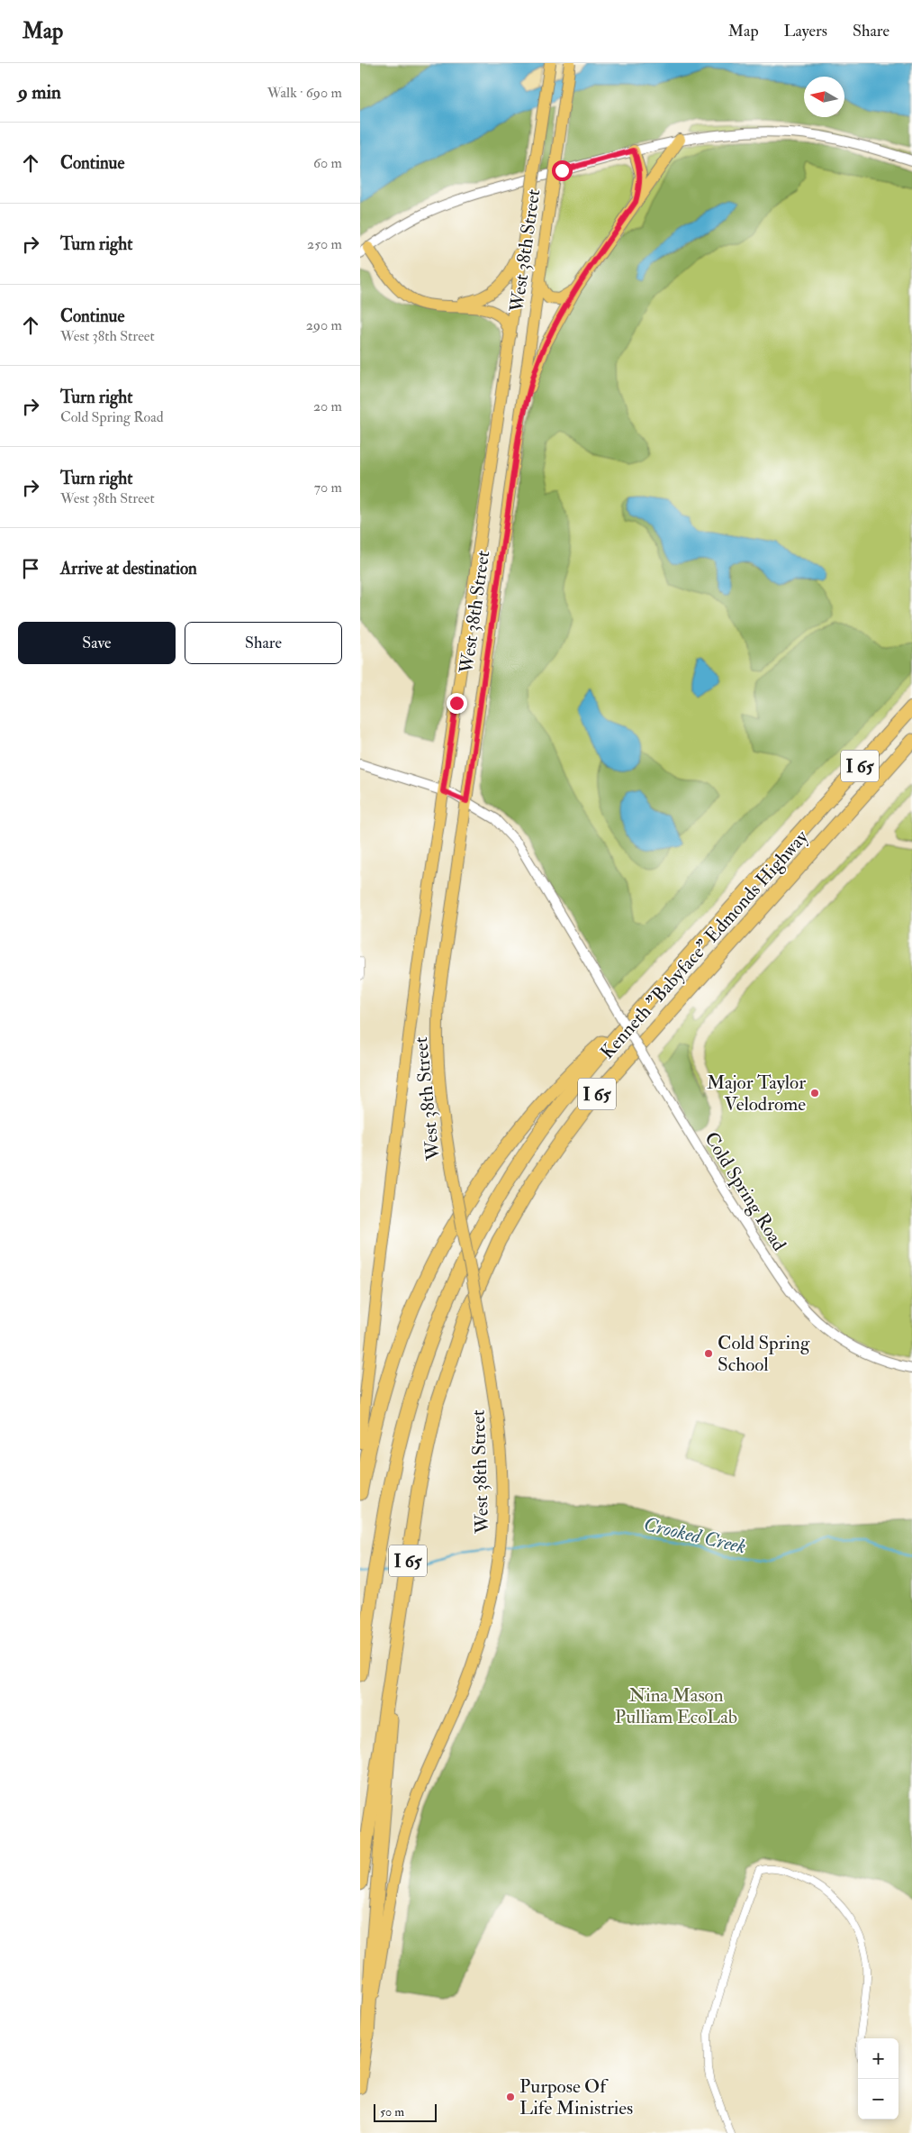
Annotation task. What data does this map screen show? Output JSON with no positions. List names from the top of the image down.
{
  "streets": {
    "highway": ["I 65", "Kenneth \"Babyface\" Edmonds Highway"],
    "main road": ["West 38th Street"],
    "street": ["Cold Spring Road"]
  },
  "crossings": [
    ["West 38th Street", "Cold Spring Road"]
  ],
  "water": ["Crooked Creek"],
  "parks": ["Nina Mason Pulliam EcoLab"],
  "places": ["Major Taylor Velodrome", "Cold Spring School", "Purpose Of Life Ministries"],
  "scale_bar": "50 m",
  "north": "left",
  "page": {
    "header": "Map",
    "nav": ["Map", "Layers", "Share"],
    "heading": ["9 min", "Walk · 690 m"],
    "list": [
      ["Continue", "60 m"],
      ["Turn right", "250 m"],
      ["Continue", "West 38th Street", "290 m"],
      ["Turn right", "Cold Spring Road", "20 m"],
      ["Turn right", "West 38th Street", "70 m"],
      "Arrive at destination"
    ],
    "buttons": ["Save", "Share"],
    "map_buttons": ["+", "−"],
    "scale": "50 m"
  }
}
